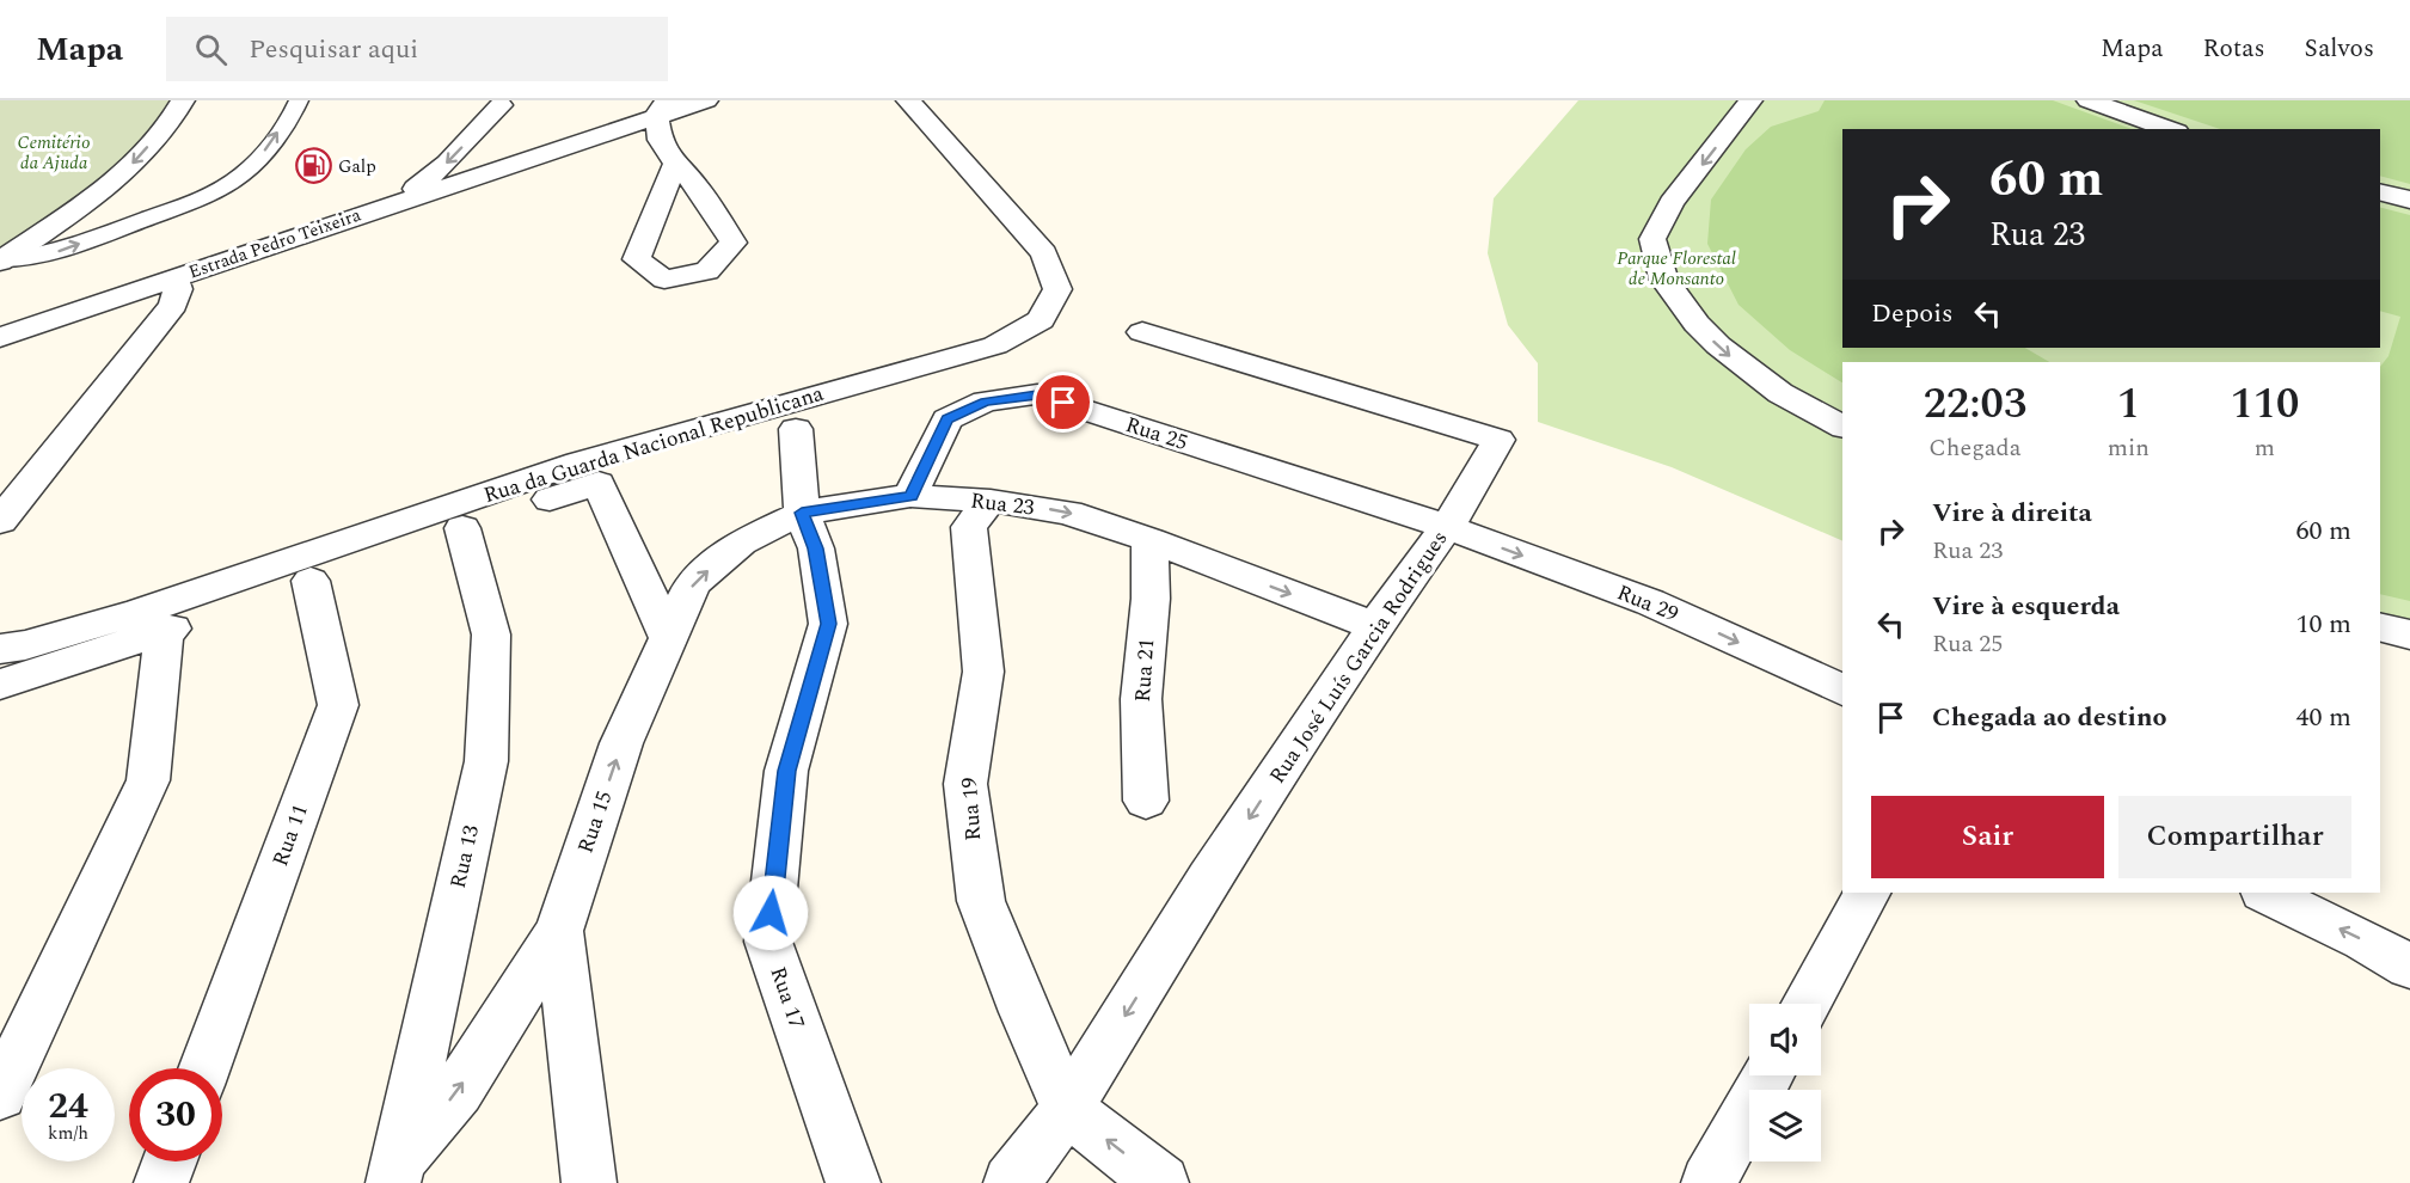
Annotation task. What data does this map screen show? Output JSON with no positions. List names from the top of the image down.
{
  "streets": {
    "street": [
      "Estrada Pedro Teixeira",
      "Rua 25",
      "Rua da Guarda Nacional Republicana",
      "Rua 23",
      "Rua 29",
      "Rua José Luís Garcia Rodrigues",
      "Rua 21",
      "Rua 19",
      "Rua 15",
      "Rua 11",
      "Rua 13",
      "Rua 17"
    ]
  },
  "crossings": [
    ["Rua 25", "Rua 23"],
    ["Rua 25", "Rua 29"],
    ["Rua 25", "Rua José Luís Garcia Rodrigues"],
    ["Rua 23", "Rua José Luís Garcia Rodrigues"],
    ["Rua 23", "Rua 21"],
    ["Rua 23", "Rua 19"],
    ["Rua 23", "Rua 15"],
    ["Rua 23", "Rua 17"],
    ["Rua 29", "Rua José Luís Garcia Rodrigues"],
    ["Rua José Luís Garcia Rodrigues", "Rua 19"]
  ],
  "one_way": [
    "Rua 23",
    "Rua 29",
    "Rua José Luís Garcia Rodrigues",
    "Rua 15"
  ],
  "parks": ["Cemitério da Ajuda", "Parque Florestal de Monsanto"],
  "places": {
    "fuel station": ["Galp"]
  },
  "page": {
    "header": "Mapa",
    "search": "Pesquisar aqui",
    "nav": ["Mapa", "Rotas", "Salvos"],
    "turn": ["60 m", "Rua 23"],
    "then": "Depois",
    "eta": [
      "22:03",
      "Chegada",
      "1",
      "min",
      "110",
      "m"
    ],
    "list": [
      {
        "name": "Vire à direita",
        "note": "Rua 23",
        "value": "60 m"
      },
      {
        "name": "Vire à esquerda",
        "note": "Rua 25",
        "value": "10 m"
      },
      {
        "name": "Chegada ao destino",
        "value": "40 m"
      }
    ],
    "buttons": ["Sair", "Compartilhar"],
    "speed": "24 km/h",
    "limit": "30"
  }
}
